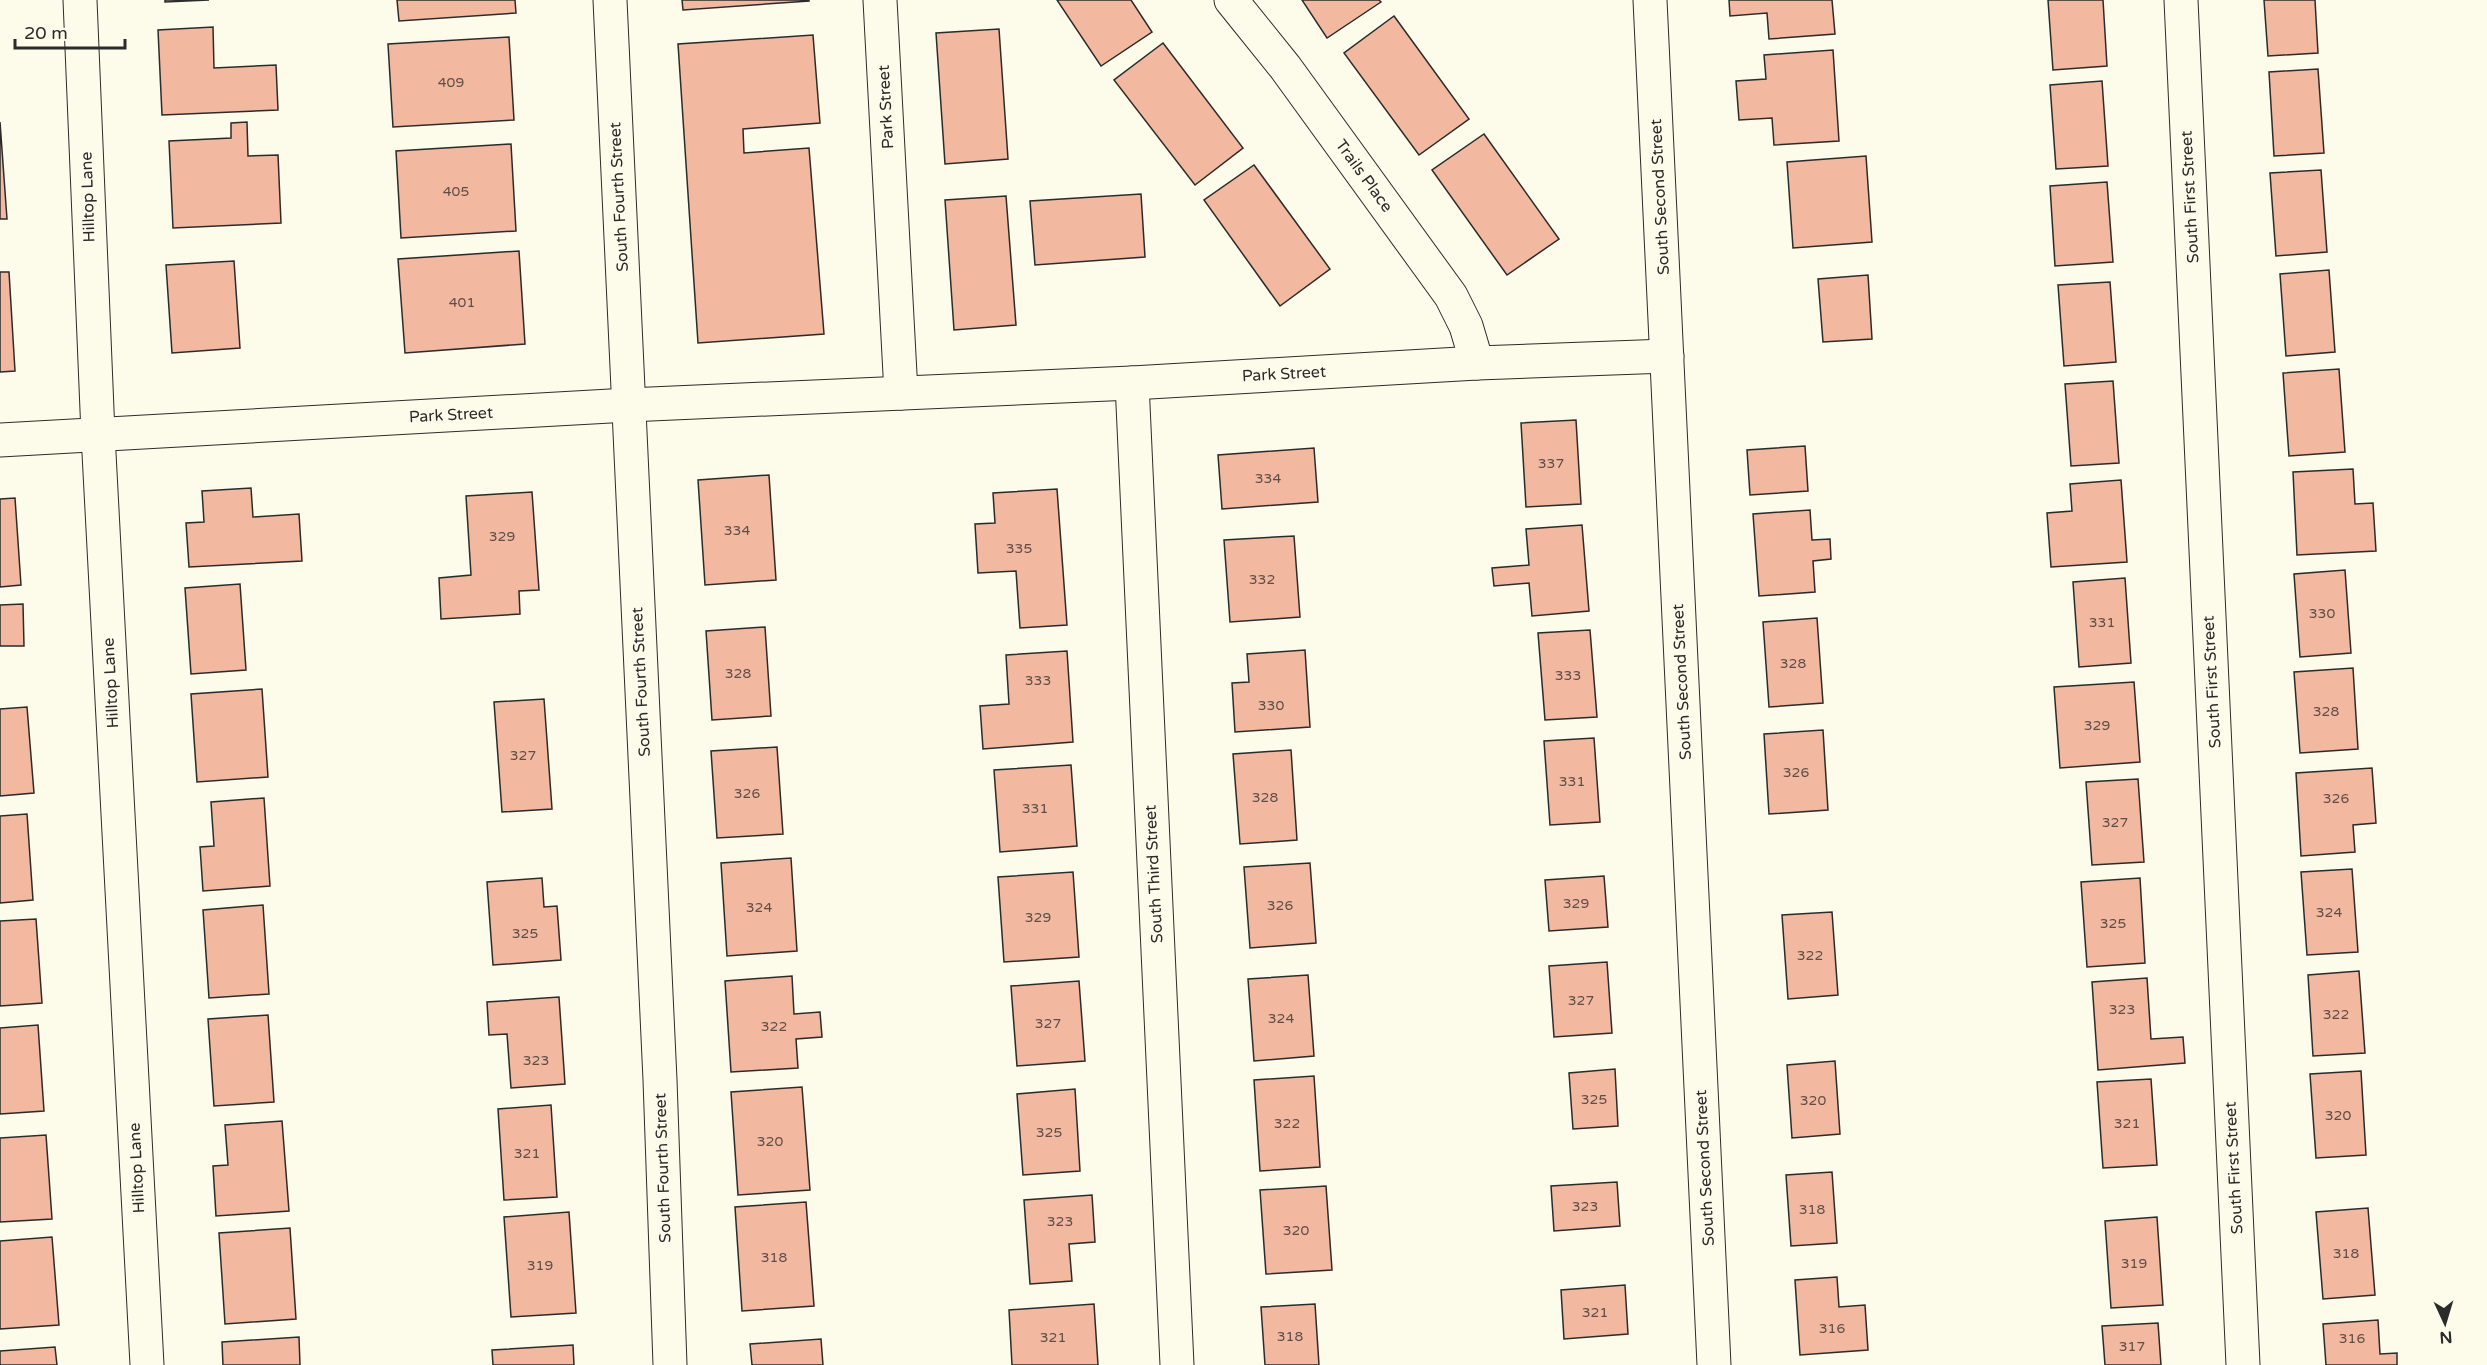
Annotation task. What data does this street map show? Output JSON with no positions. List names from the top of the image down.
{
  "streets": {
    "street": [
      "Park Street",
      "Trails Place",
      "Hilltop Lane",
      "South Fourth Street",
      "South Second Street",
      "South First Street",
      "South Third Street"
    ]
  },
  "crossings": [
    ["Park Street", "Trails Place"],
    ["Park Street", "Hilltop Lane"],
    ["Park Street", "South Fourth Street"],
    ["Park Street", "South Second Street"],
    ["Park Street", "South Third Street"]
  ],
  "house_numbers": [
    "409",
    "405",
    "401",
    "337",
    "334",
    "334",
    "329",
    "335",
    "332",
    "330",
    "331",
    "328",
    "328",
    "333",
    "333",
    "330",
    "328",
    "329",
    "327",
    "326",
    "331",
    "326",
    "328",
    "326",
    "331",
    "327",
    "329",
    "326",
    "324",
    "324",
    "329",
    "325",
    "325",
    "322",
    "327",
    "323",
    "322",
    "324",
    "327",
    "322",
    "323",
    "325",
    "320",
    "320",
    "322",
    "321",
    "325",
    "320",
    "321",
    "323",
    "318",
    "323",
    "320",
    "318",
    "318",
    "319",
    "319",
    "321",
    "316",
    "318",
    "321",
    "316",
    "317"
  ],
  "scale_bar": "20 m",
  "north": "bottom"
}
